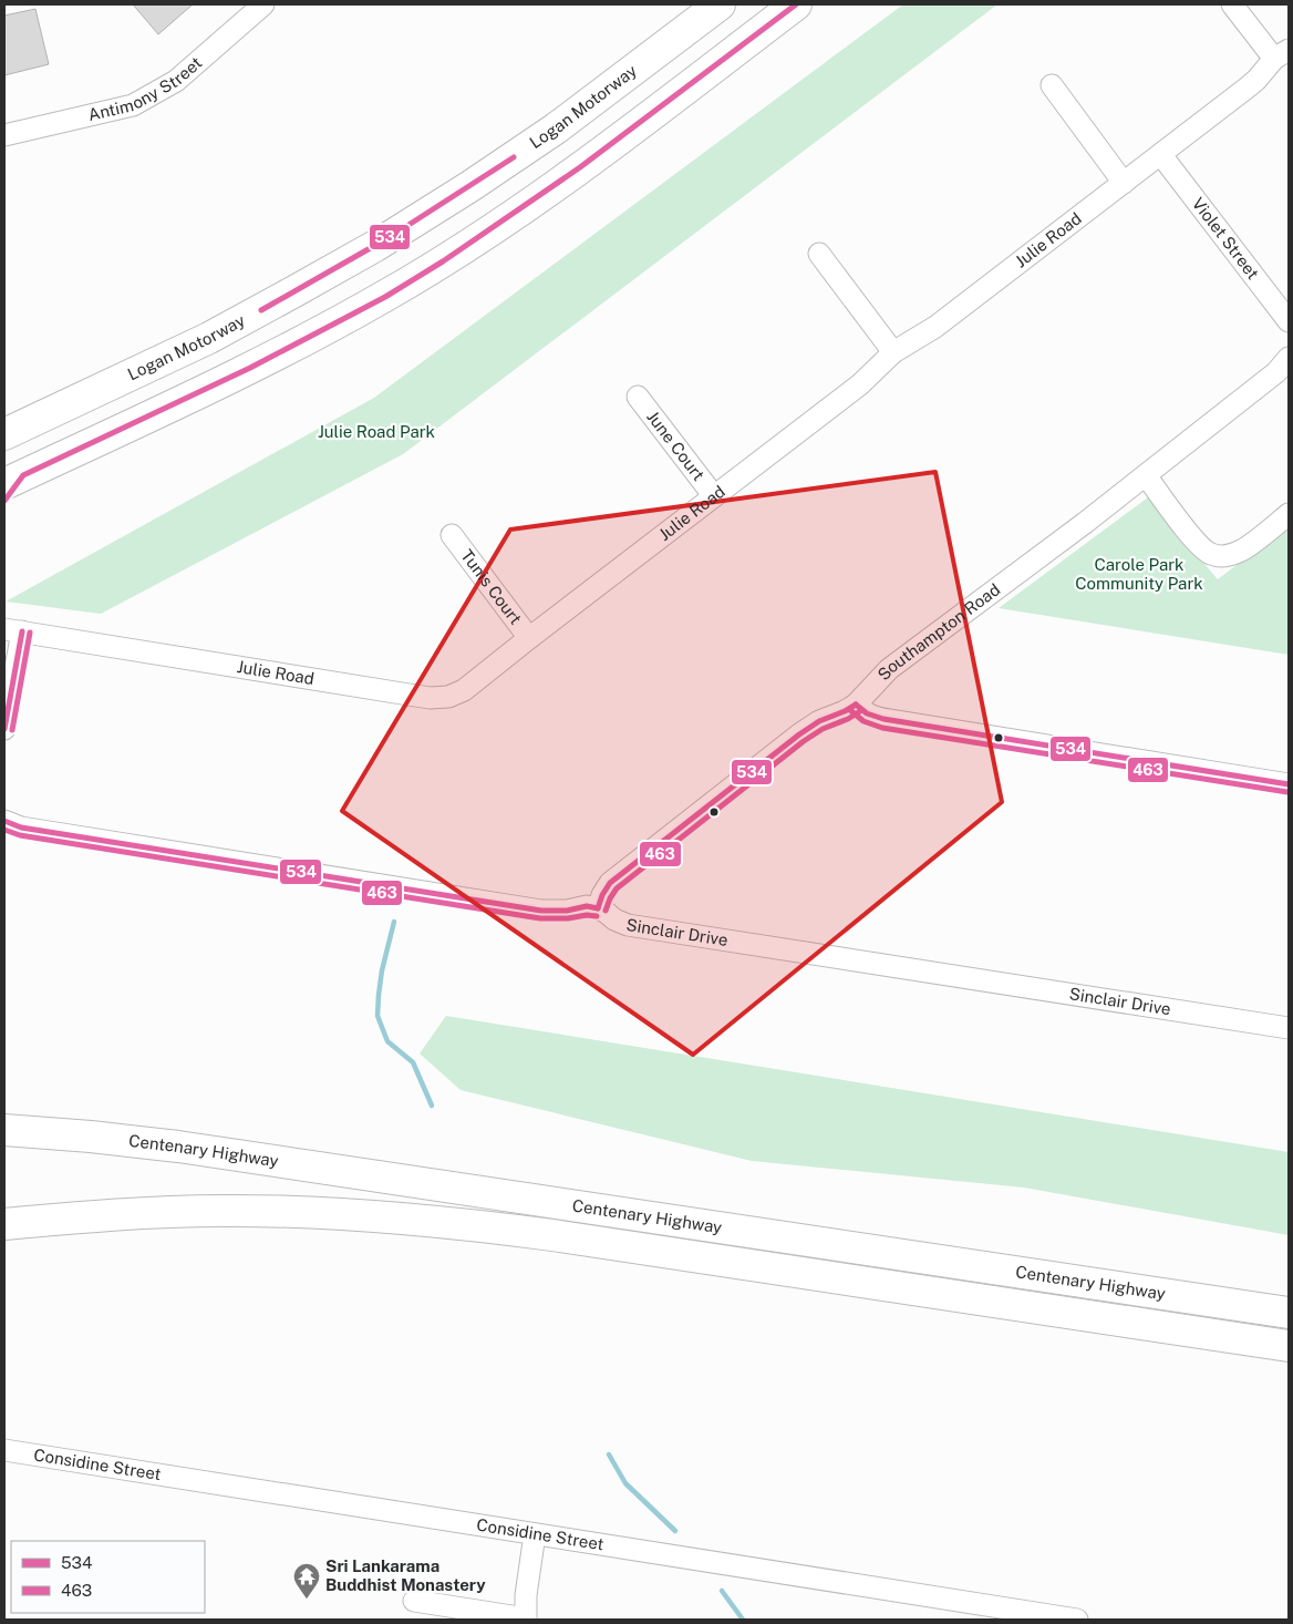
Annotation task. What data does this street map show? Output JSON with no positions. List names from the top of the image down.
{
  "streets": {
    "highway": ["Logan Motorway", "Centenary Highway"],
    "street": [
      "Antimony Street",
      "Violet Street",
      "Julie Road",
      "June Court",
      "Tunis Court",
      "Southampton Road",
      "Sinclair Drive",
      "Considine Street"
    ]
  },
  "crossings": [
    ["Violet Street", "Julie Road"],
    ["Julie Road", "June Court"],
    ["Julie Road", "Tunis Court"],
    ["Southampton Road", "Sinclair Drive"]
  ],
  "parks": ["Julie Road Park", "Carole Park Community Park"],
  "places": {
    "temple": ["Sri Lankarama Buddhist Monastery"]
  },
  "lines": ["transit line 534", "transit line 463"],
  "legend": ["534", "463"]
}
